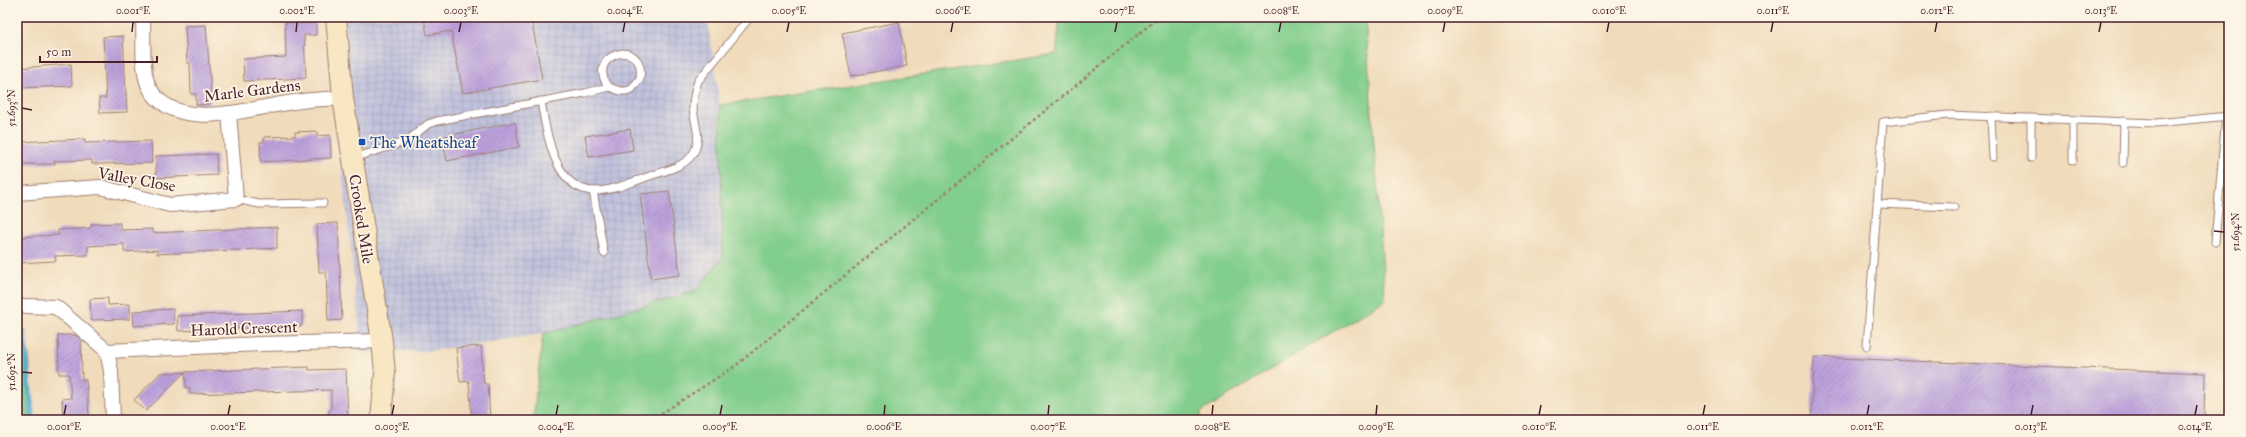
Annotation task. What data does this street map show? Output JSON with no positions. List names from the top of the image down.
{
  "streets": {
    "main road": ["Crooked Mile"],
    "street": ["Marle Gardens", "Valley Close", "Harold Crescent"]
  },
  "crossings": [
    ["Marle Gardens", "Crooked Mile"],
    ["Crooked Mile", "Harold Crescent"]
  ],
  "places": {
    "transit": ["The Wheatsheaf"]
  },
  "scale_bar": "50 m",
  "coordinates": [
    "0.001°E",
    "0.002°E",
    "0.003°E",
    "0.004°E",
    "0.005°E",
    "0.006°E",
    "0.007°E",
    "0.008°E",
    "0.009°E",
    "0.010°E",
    "0.011°E",
    "0.012°E",
    "0.013°E",
    "51.693°N",
    "51.694°N",
    "51.692°N",
    "0.014°E"
  ]
}
